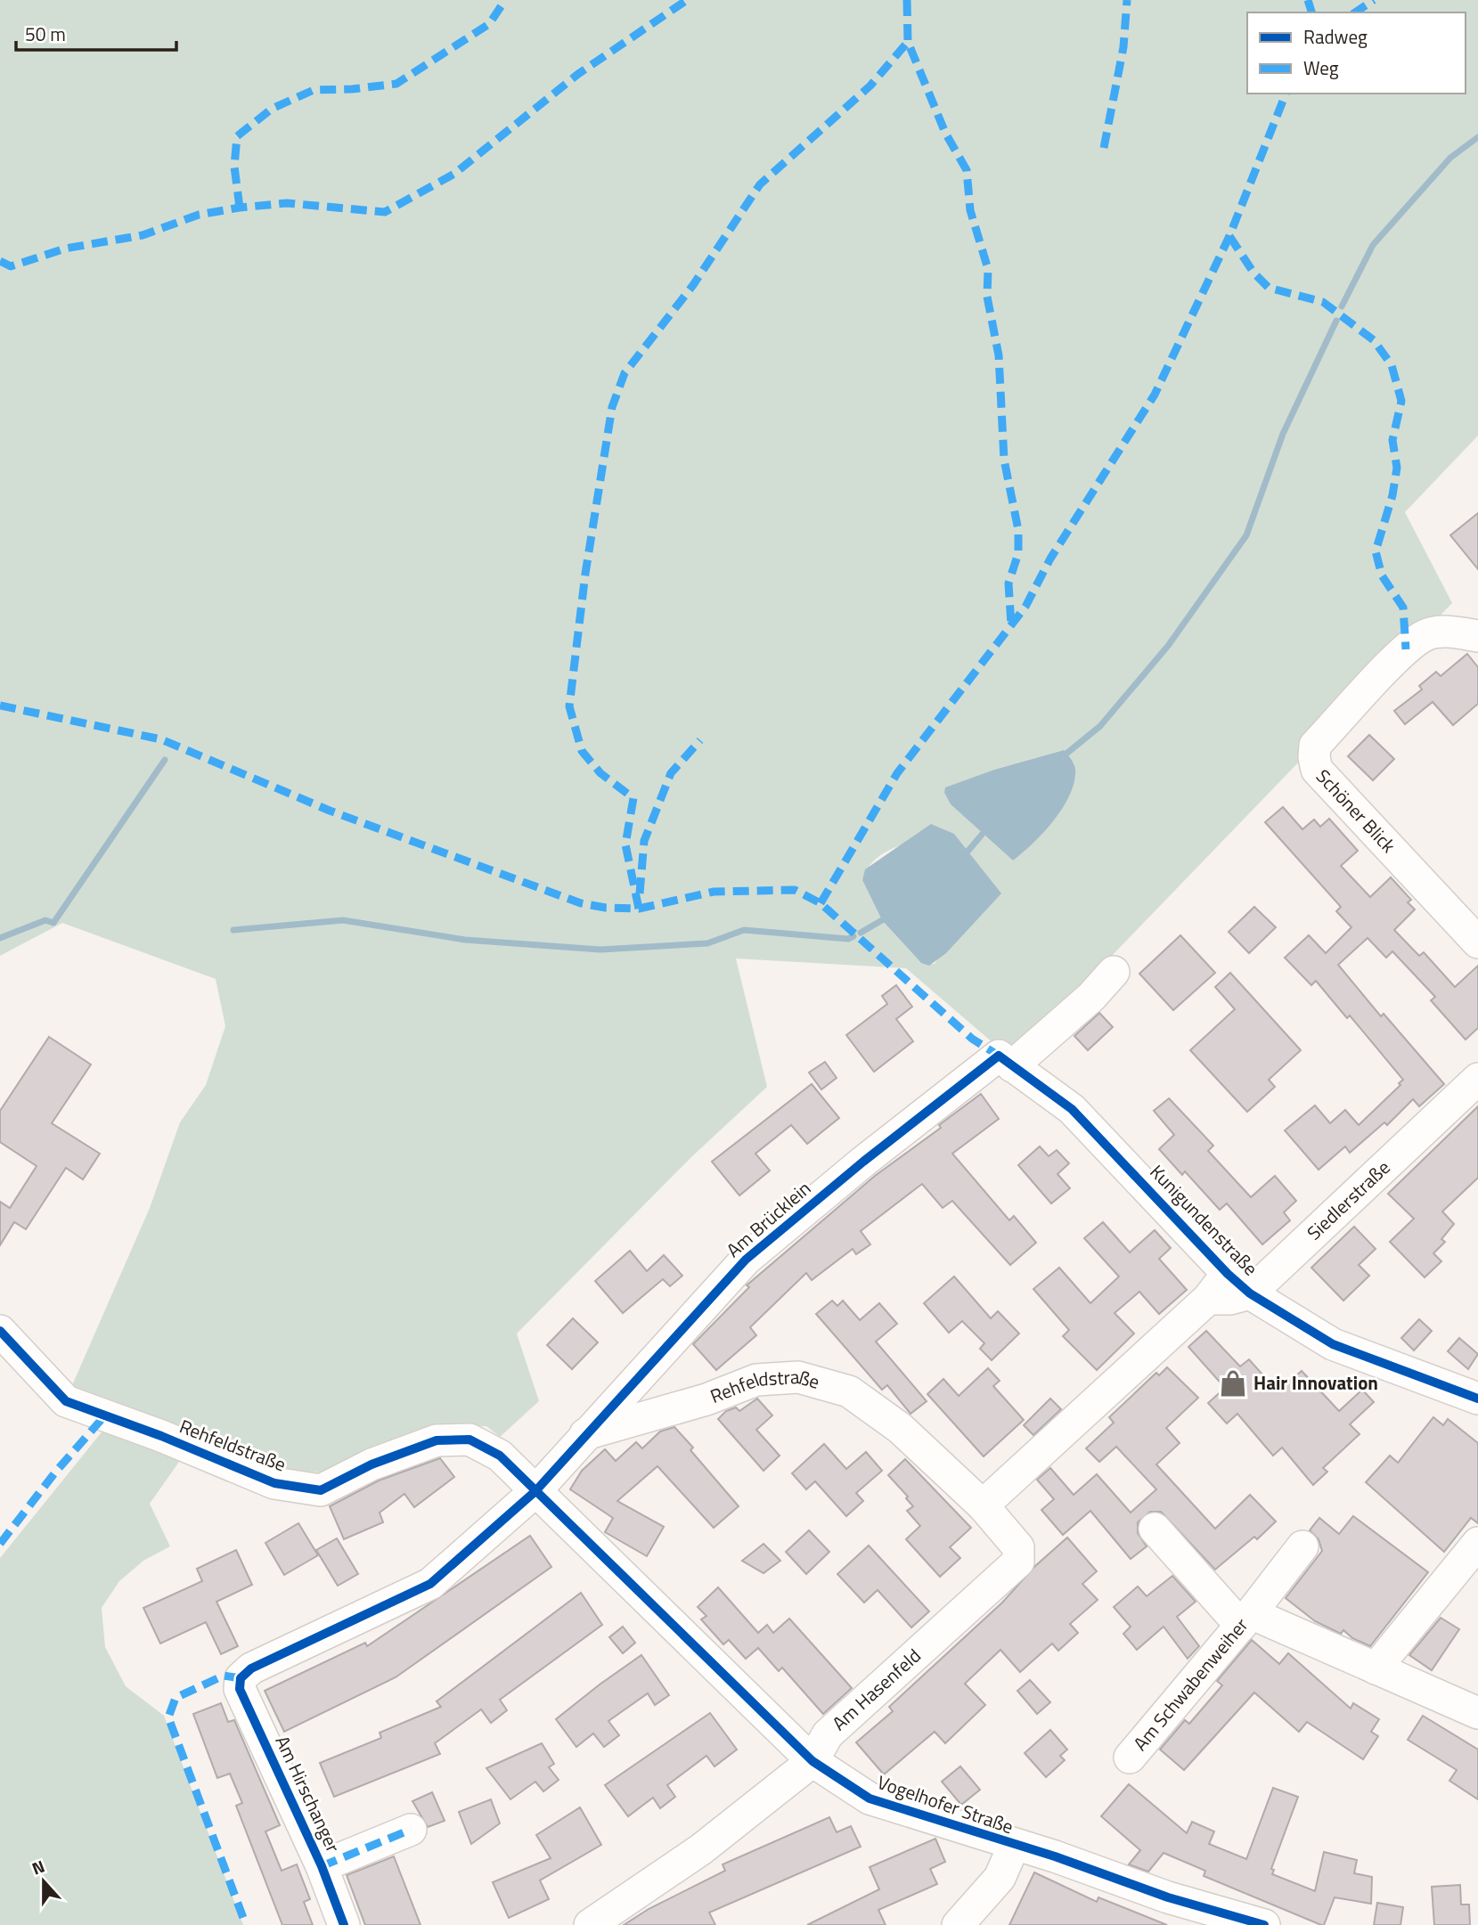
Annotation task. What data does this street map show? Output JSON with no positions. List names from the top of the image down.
{
  "streets": {
    "street": [
      "Schöner Blick",
      "Siedlerstraße",
      "Am Brücklein",
      "Kunigundenstraße",
      "Rehfeldstraße",
      "Am Schwabenweiher",
      "Am Hasenfeld",
      "Am Hirschanger",
      "Vogelhofer Straße"
    ]
  },
  "crossings": [
    ["Siedlerstraße", "Kunigundenstraße"],
    ["Siedlerstraße", "Rehfeldstraße"],
    ["Siedlerstraße", "Am Hasenfeld"],
    ["Am Brücklein", "Kunigundenstraße"],
    ["Am Brücklein", "Rehfeldstraße"],
    ["Rehfeldstraße", "Am Hasenfeld"],
    ["Rehfeldstraße", "Am Hirschanger"],
    ["Rehfeldstraße", "Vogelhofer Straße"],
    ["Am Hasenfeld", "Vogelhofer Straße"],
    ["Am Hirschanger", "Vogelhofer Straße"]
  ],
  "places": {
    "shop": ["Hair Innovation"]
  },
  "legend": ["Radweg", "Weg"],
  "scale_bar": "50 m",
  "north": "top"
}
